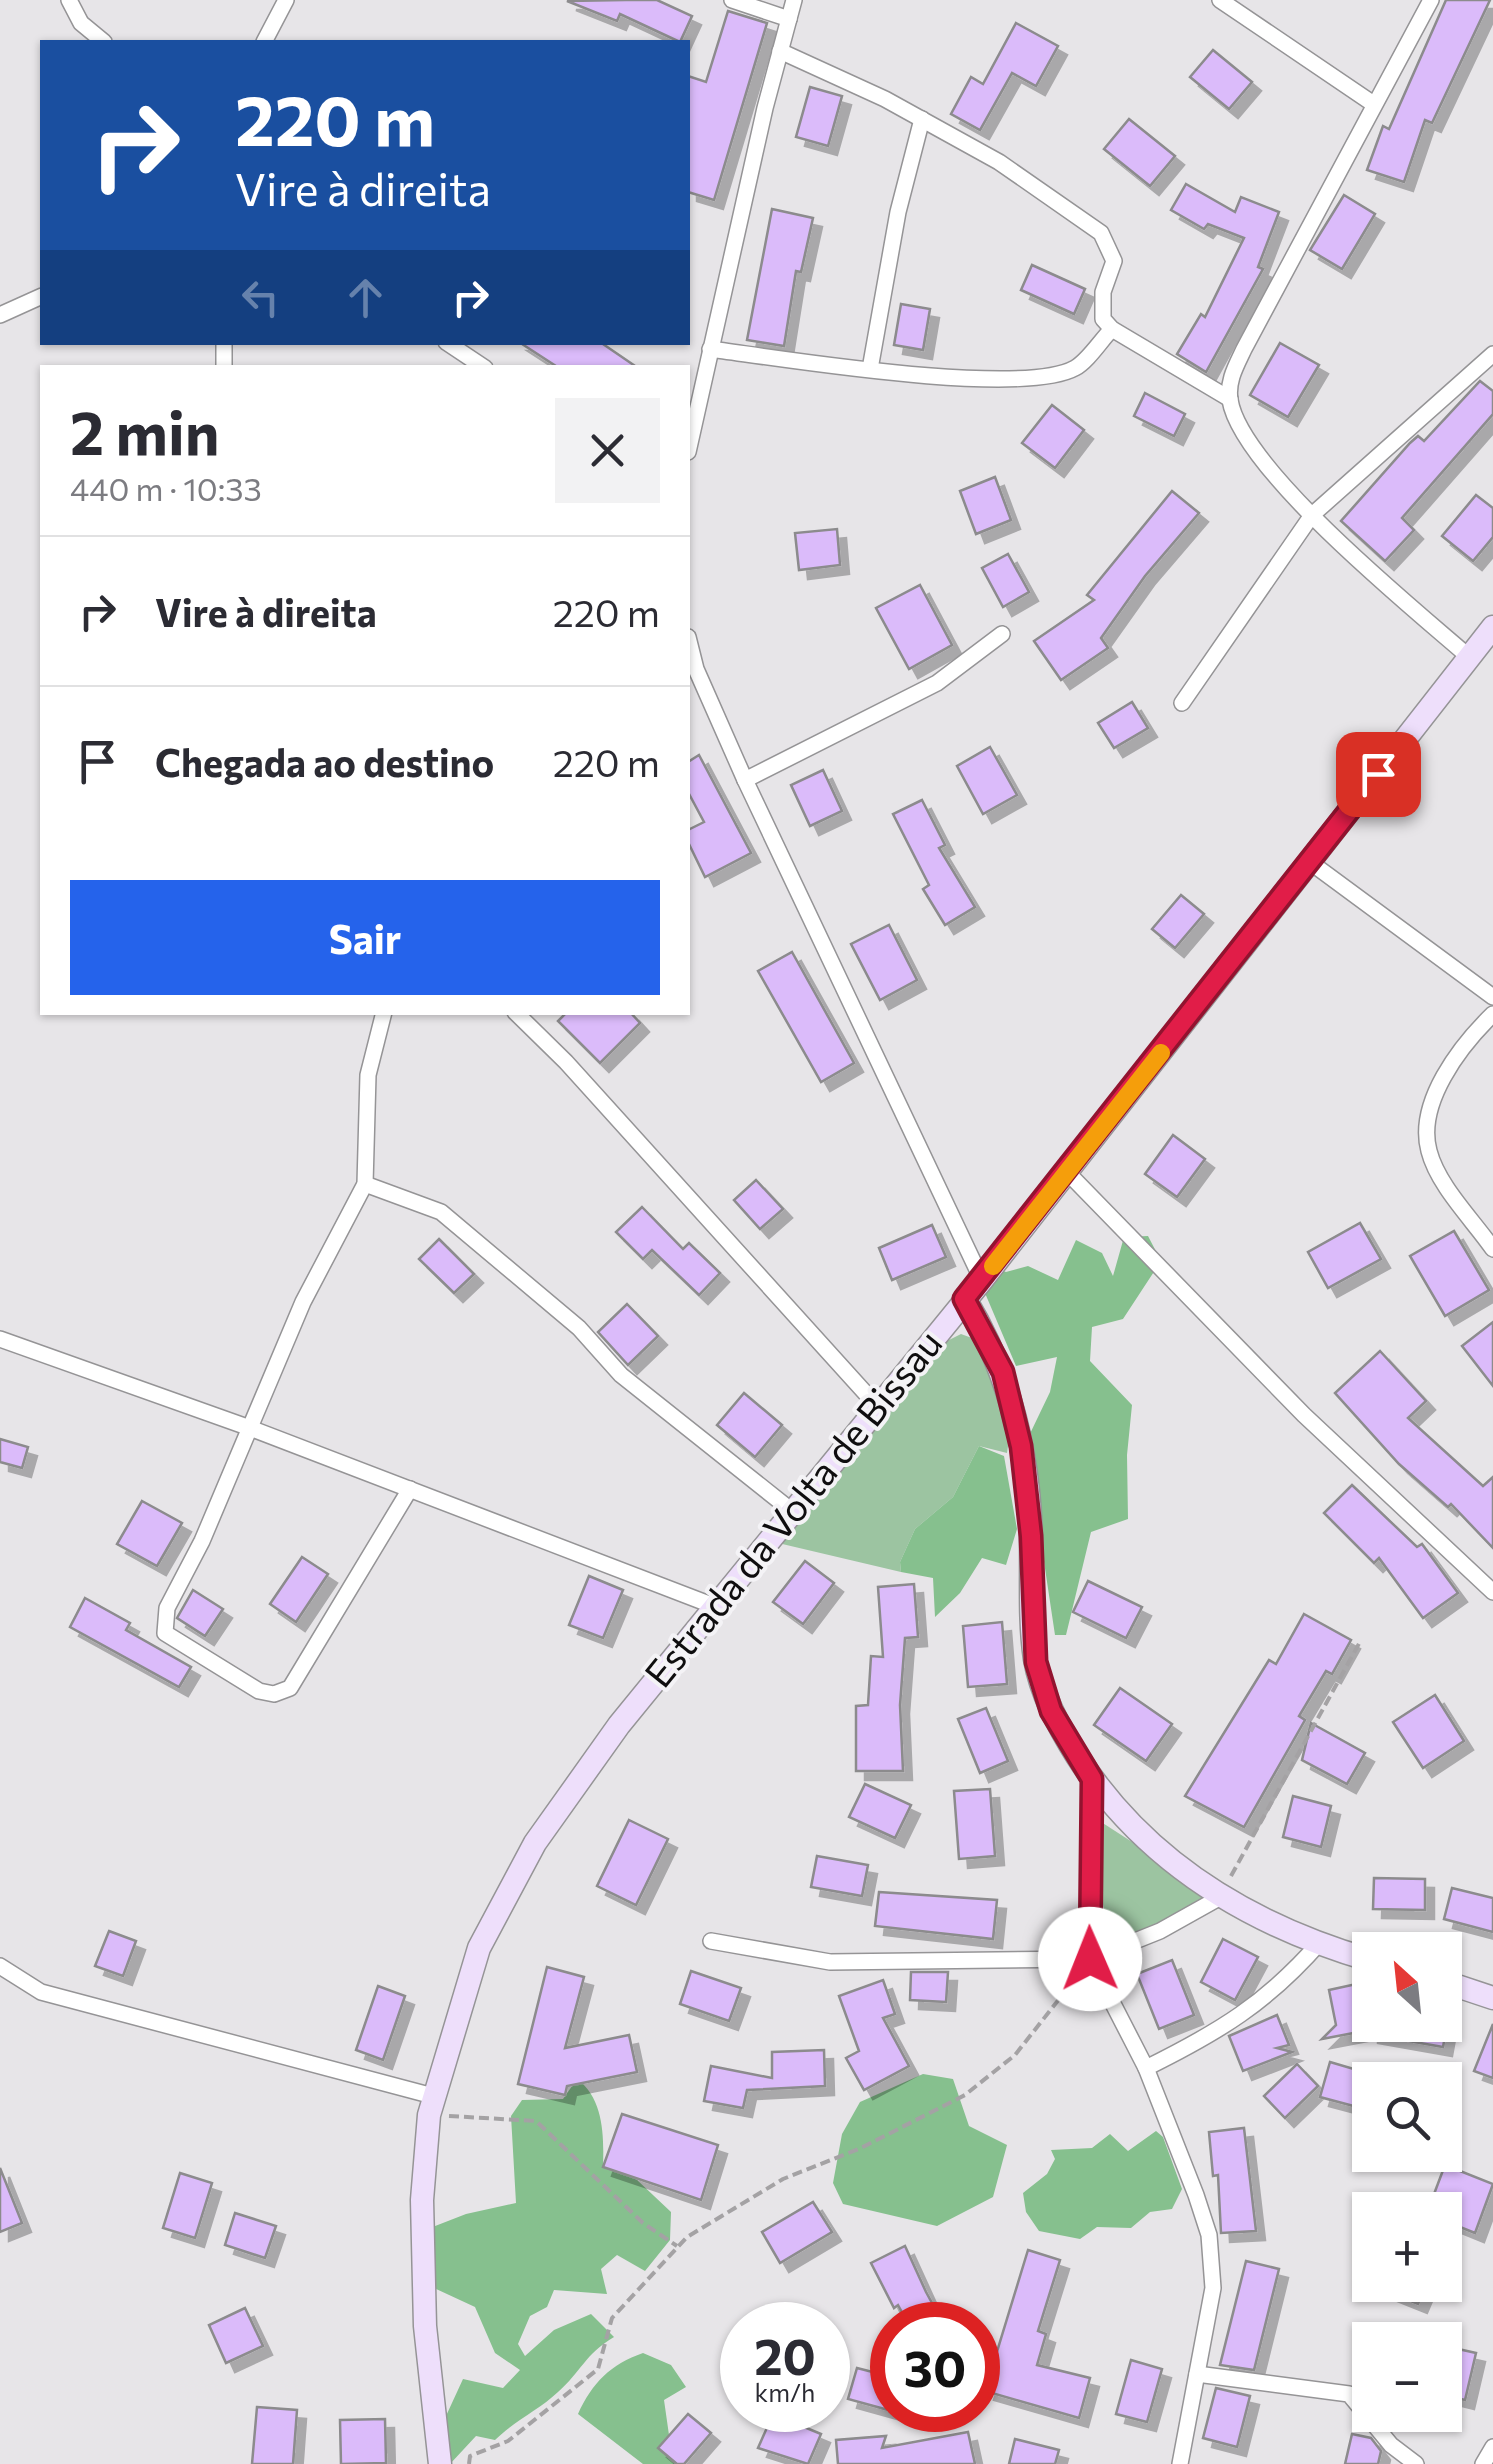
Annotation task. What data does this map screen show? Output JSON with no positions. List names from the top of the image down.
{
  "streets": {
    "main road": ["Estrada da Volta de Bissau"]
  },
  "north": "top left",
  "page": {
    "turn": ["220 m", "Vire à direita"],
    "heading": ["2 min", "440 m · 10:33"],
    "list": [
      {
        "name": "Vire à direita",
        "value": "220 m"
      },
      {
        "name": "Chegada ao destino",
        "value": "220 m"
      }
    ],
    "buttons": "Sair",
    "map_buttons": ["+", "−"],
    "speed": "20 km/h",
    "limit": "30"
  }
}
